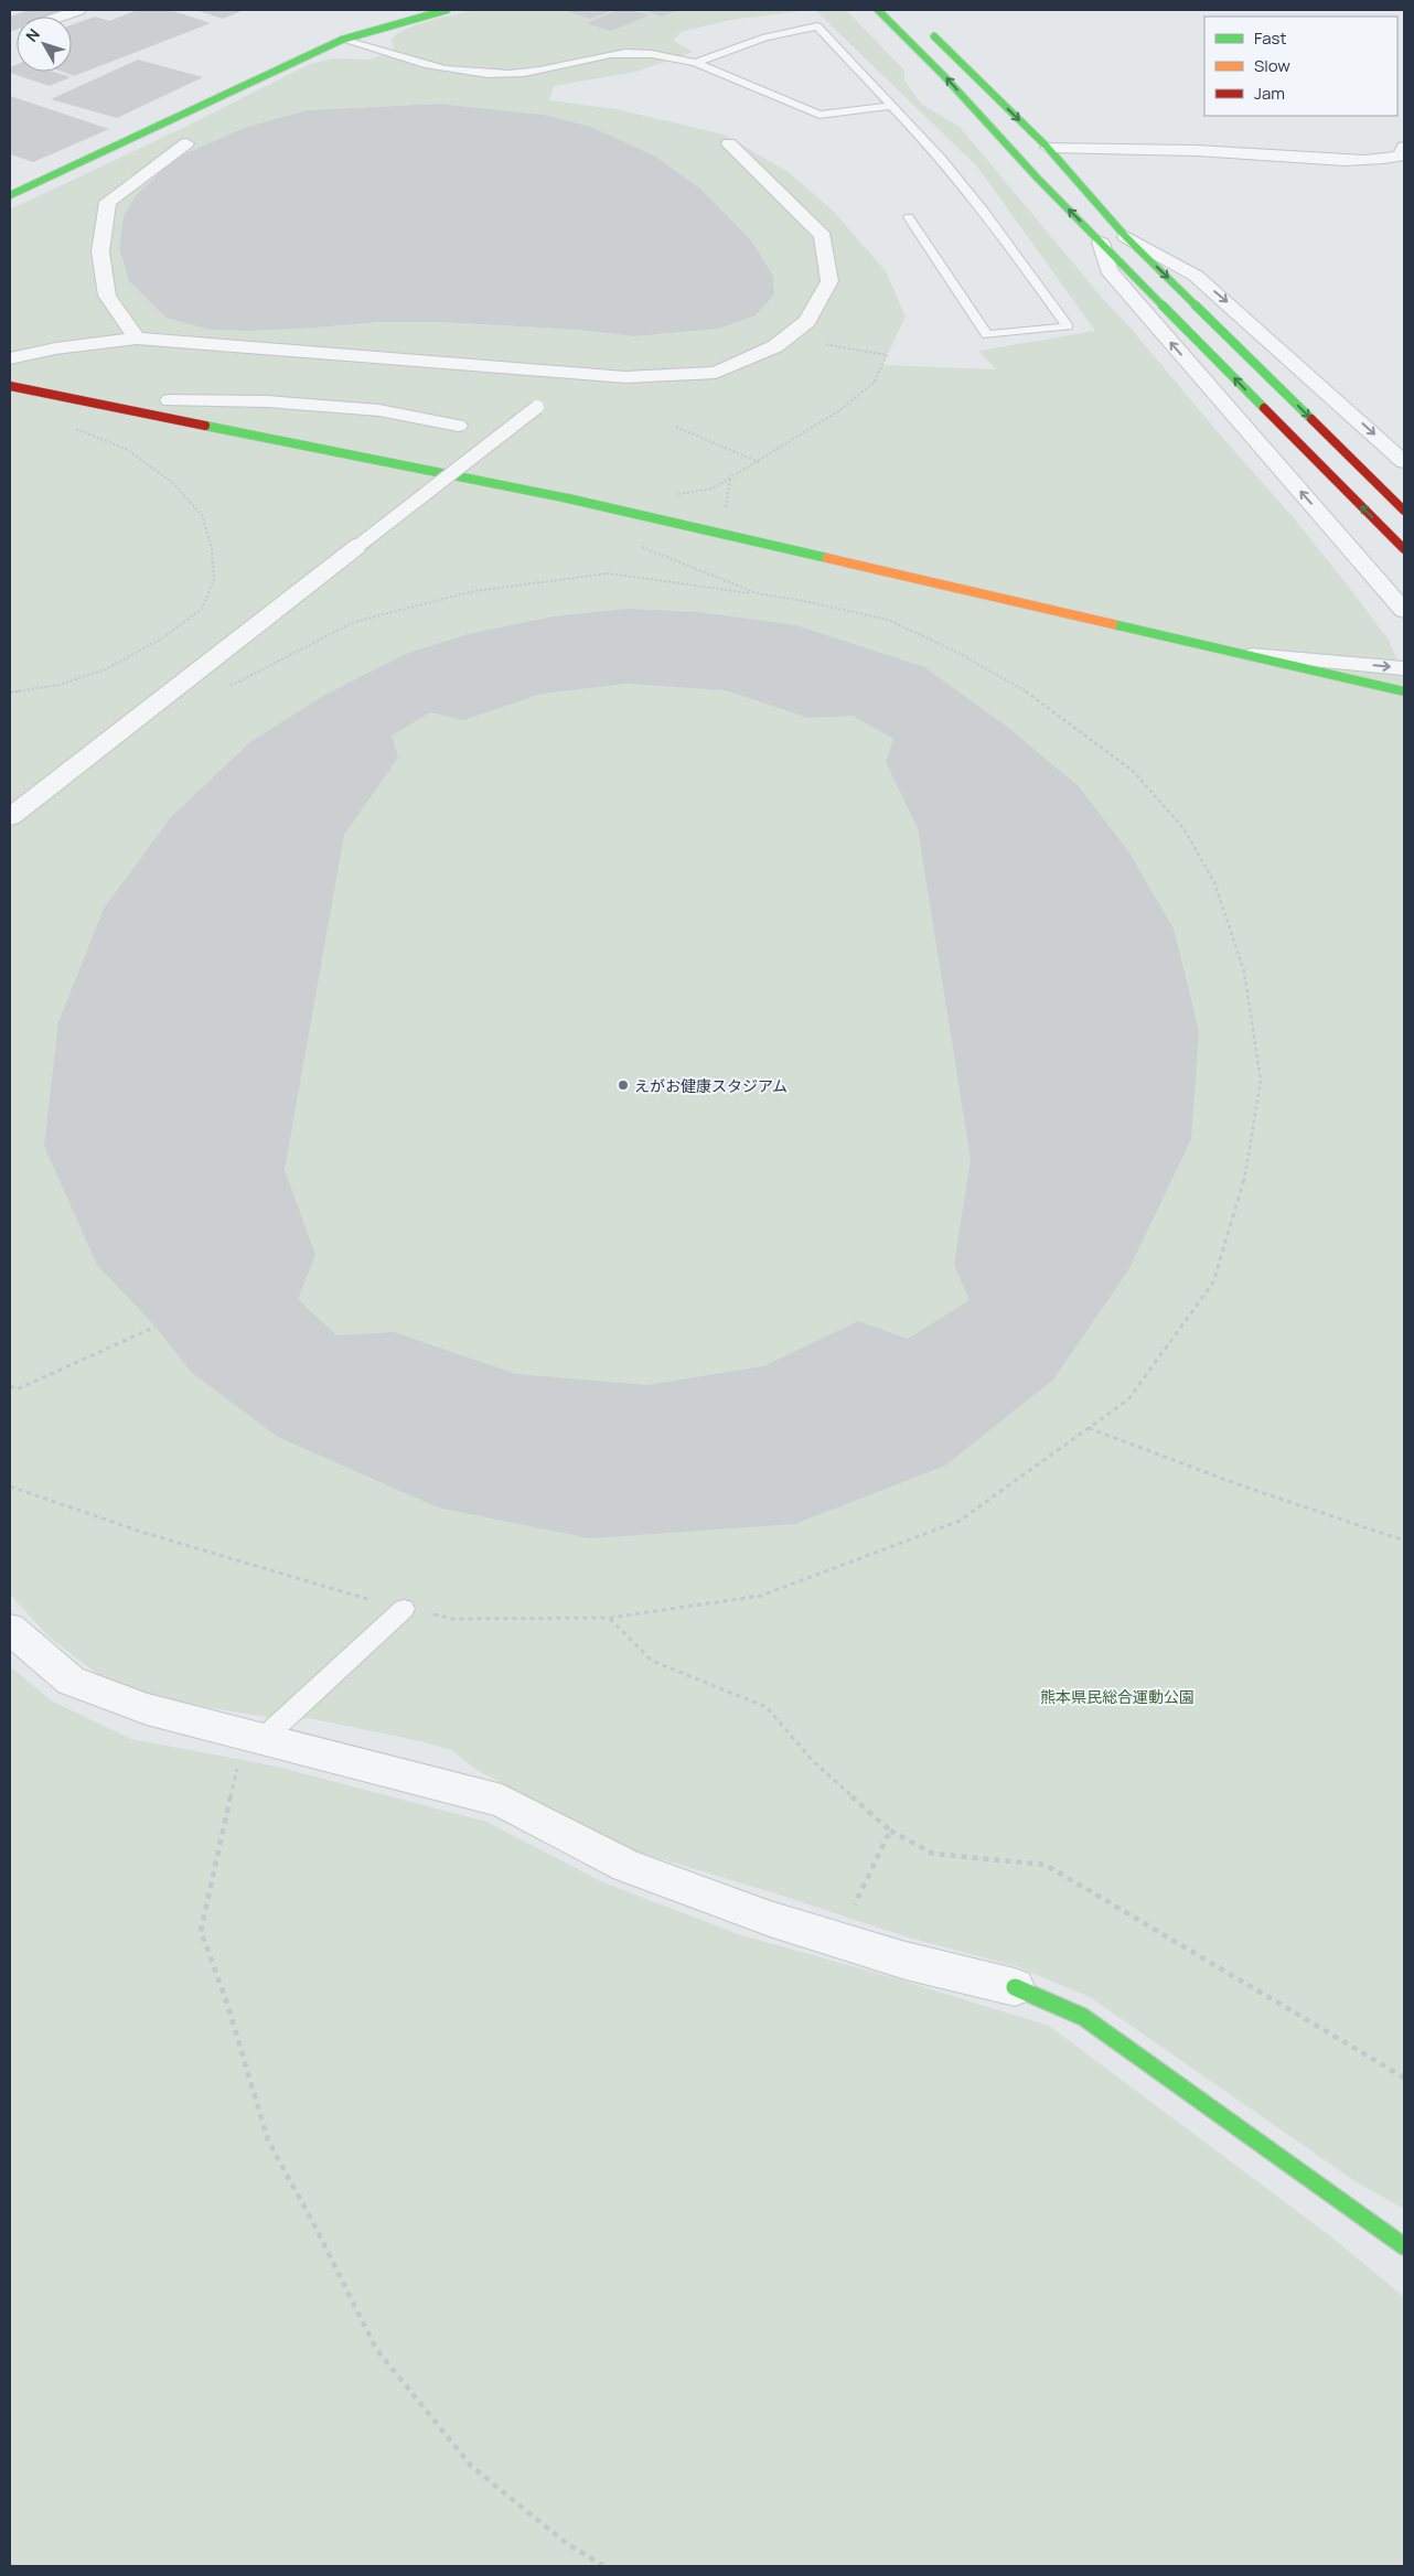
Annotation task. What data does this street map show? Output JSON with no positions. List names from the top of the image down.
{
  "parks": ["熊本県民総合運動公園"],
  "places": ["えがお健康スタジアム"],
  "legend": ["Fast", "Slow", "Jam"],
  "north": "top left"
}
